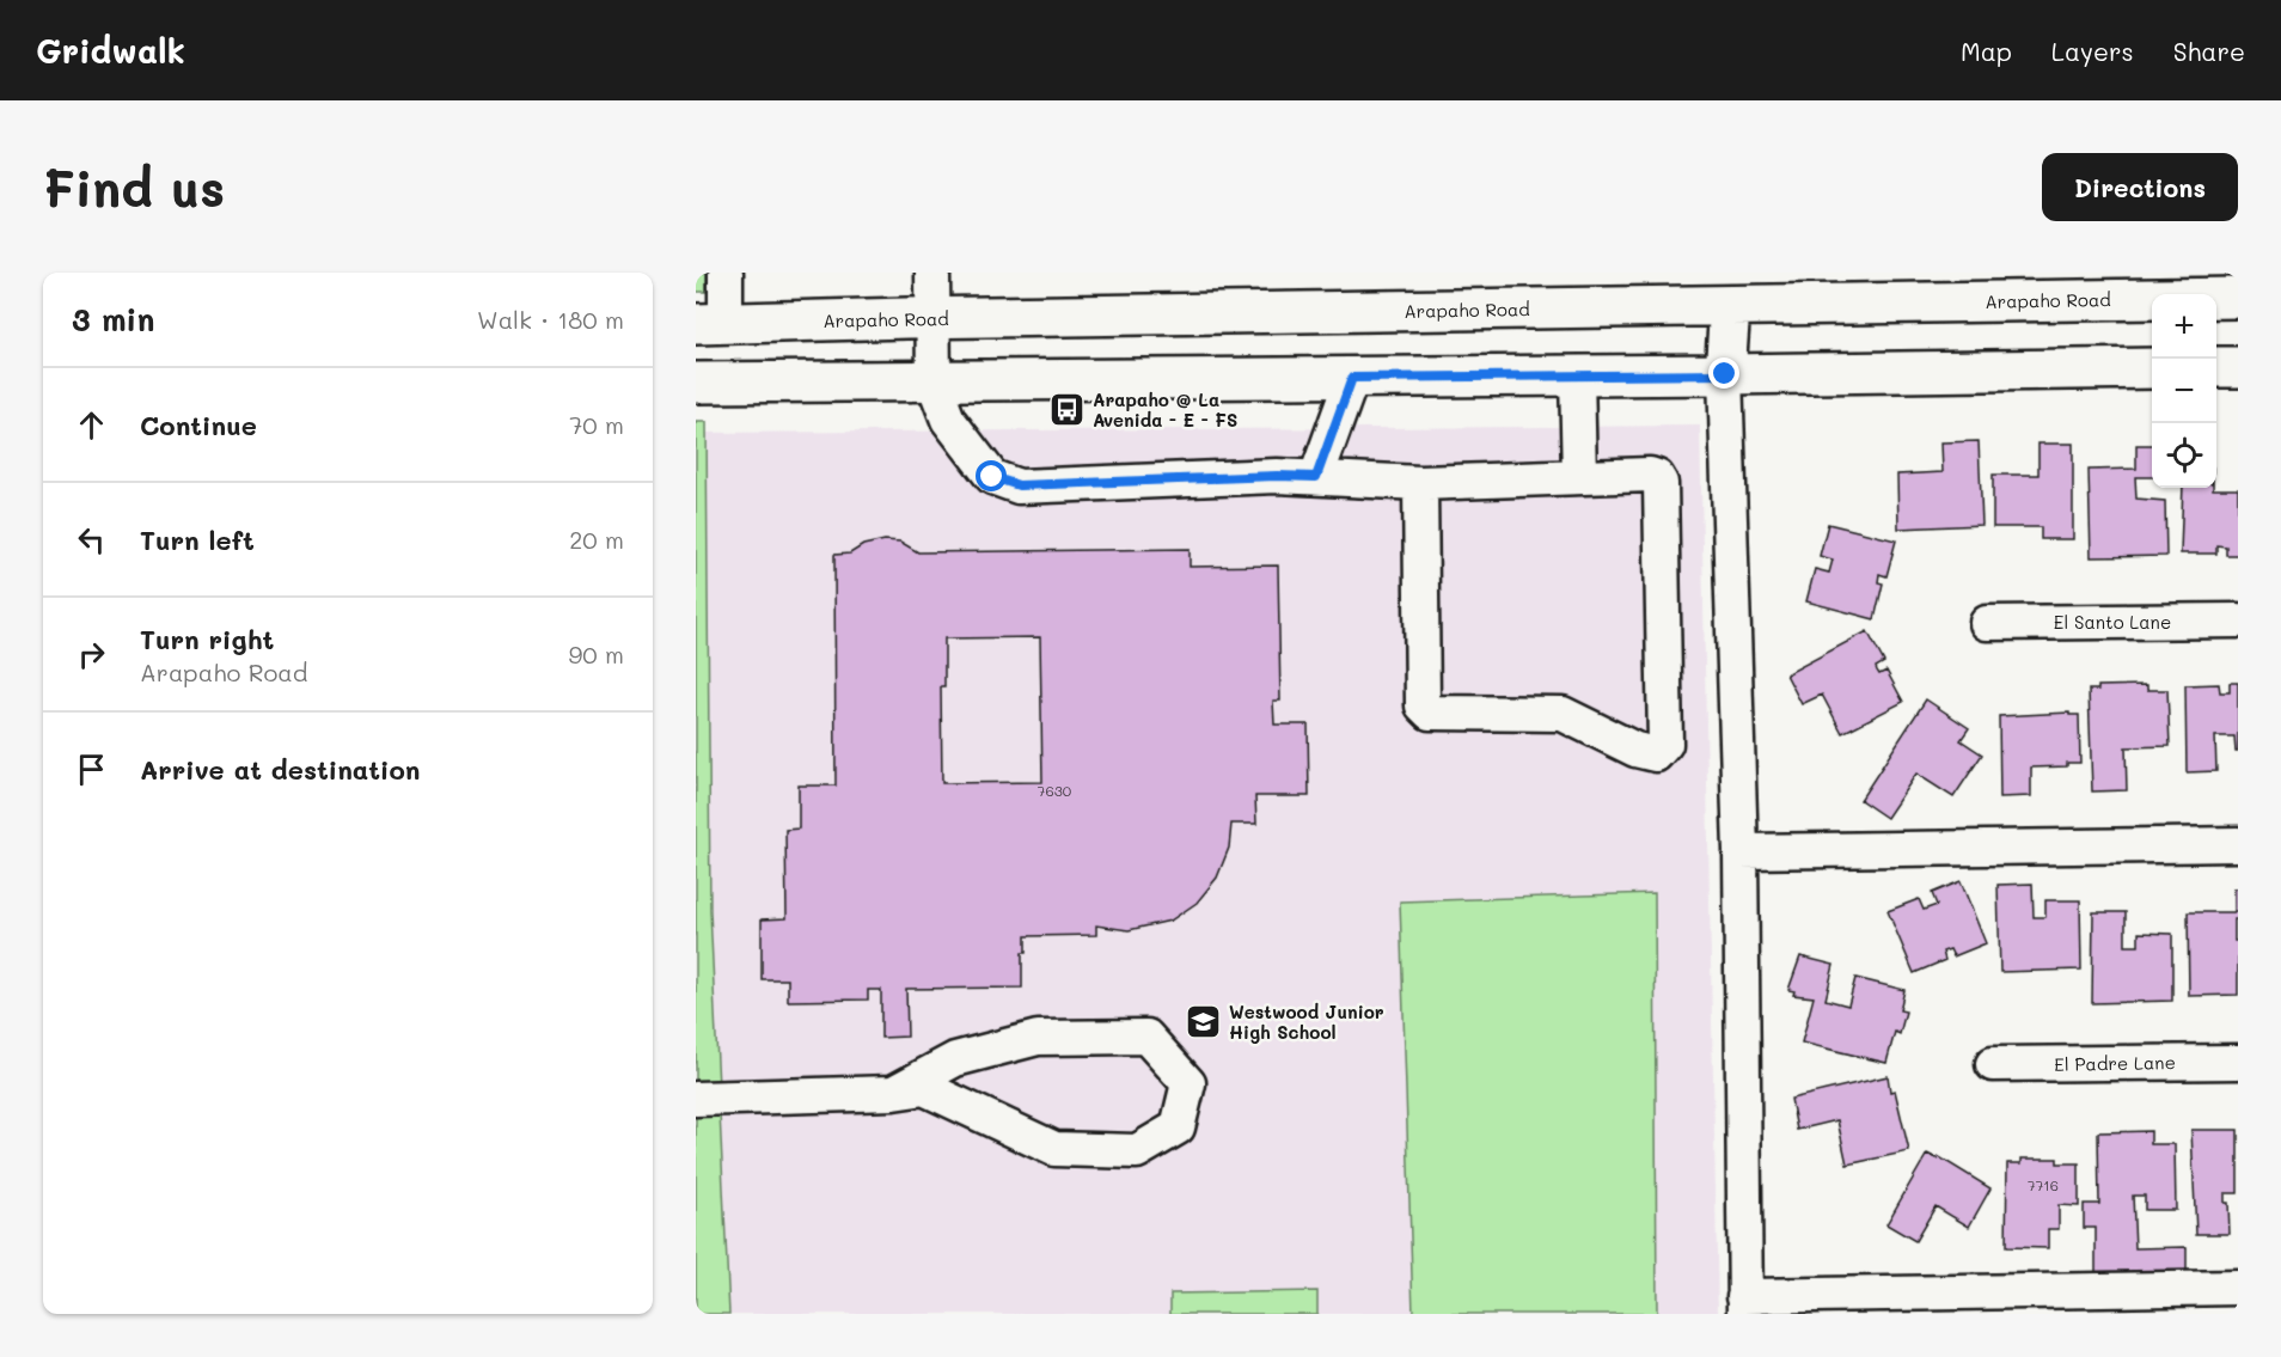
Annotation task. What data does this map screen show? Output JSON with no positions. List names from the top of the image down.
{
  "streets": {
    "main road": ["Arapaho Road"],
    "street": ["El Santo Lane", "El Padre Lane"]
  },
  "places": {
    "bus stop": ["Arapaho @ La Avenida - E - FS"],
    "school or university": ["Westwood Junior High School"]
  },
  "house_numbers": ["7630", "7716"],
  "page": {
    "header": "Gridwalk",
    "nav": ["Map", "Layers", "Share"],
    "buttons": "Directions",
    "title": "Find us",
    "heading": ["3 min", "Walk · 180 m"],
    "map_buttons": ["+", "−"],
    "list": [
      ["Continue", "70 m"],
      ["Turn left", "20 m"],
      ["Turn right", "Arapaho Road", "90 m"],
      "Arrive at destination"
    ]
  }
}
